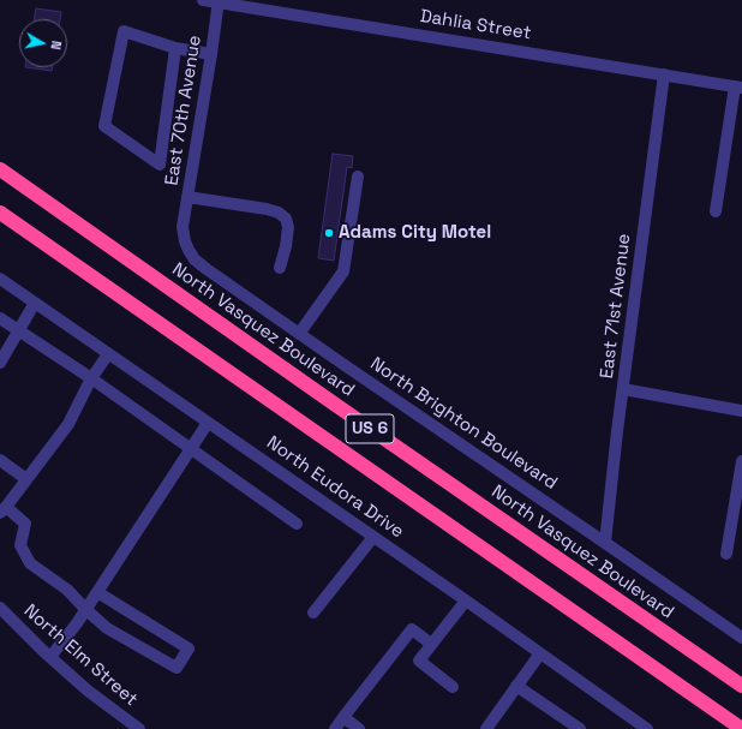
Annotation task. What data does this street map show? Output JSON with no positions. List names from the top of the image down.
{
  "streets": {
    "highway": ["North Vasquez Boulevard", "US 6"],
    "street": [
      "Dahlia Street",
      "East 70th Avenue",
      "East 71st Avenue",
      "North Brighton Boulevard",
      "North Eudora Drive",
      "North Elm Street"
    ]
  },
  "crossings": [
    ["Dahlia Street", "East 70th Avenue"],
    ["Dahlia Street", "East 71st Avenue"],
    ["East 70th Avenue", "North Brighton Boulevard"],
    ["East 71st Avenue", "North Brighton Boulevard"]
  ],
  "places": ["Adams City Motel"],
  "north": "right"
}
